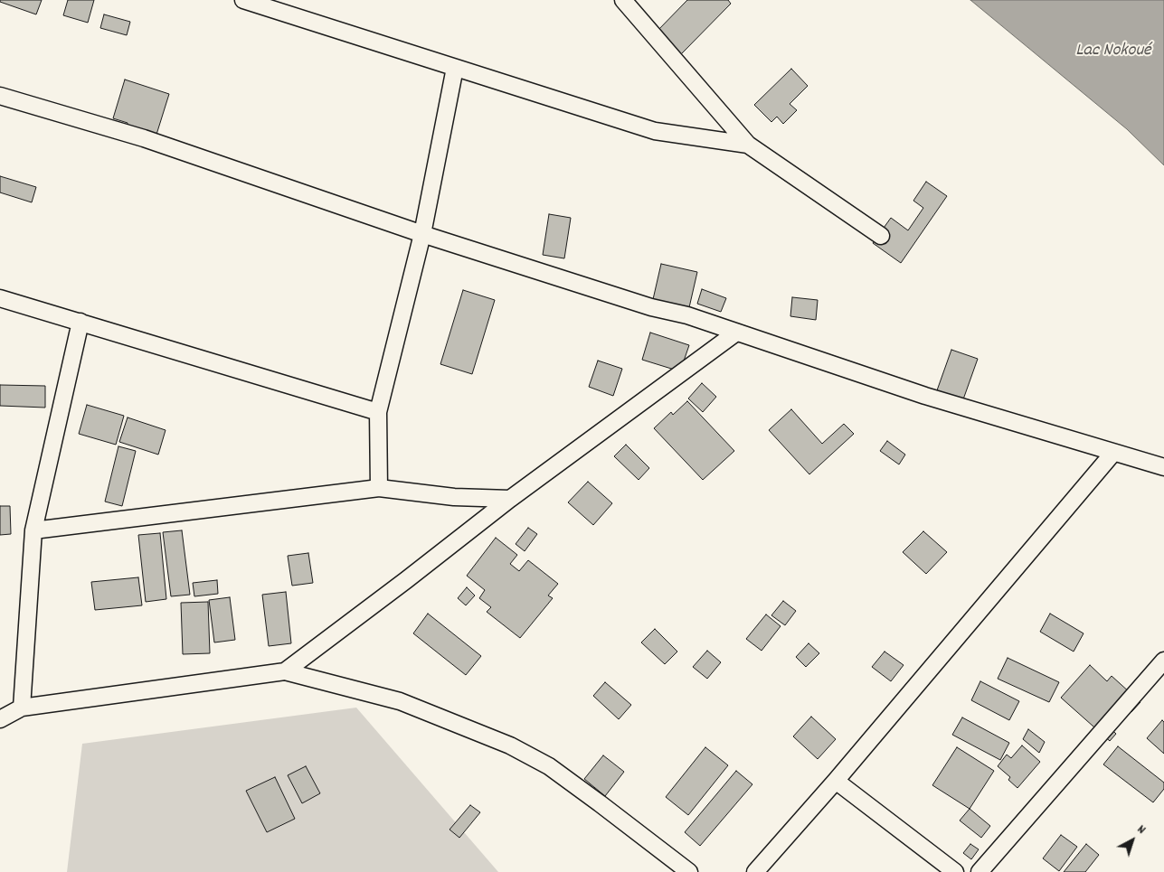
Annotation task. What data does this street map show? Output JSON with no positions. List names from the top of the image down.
{
  "water": ["Lac Nokoué"],
  "north": "top right"
}
